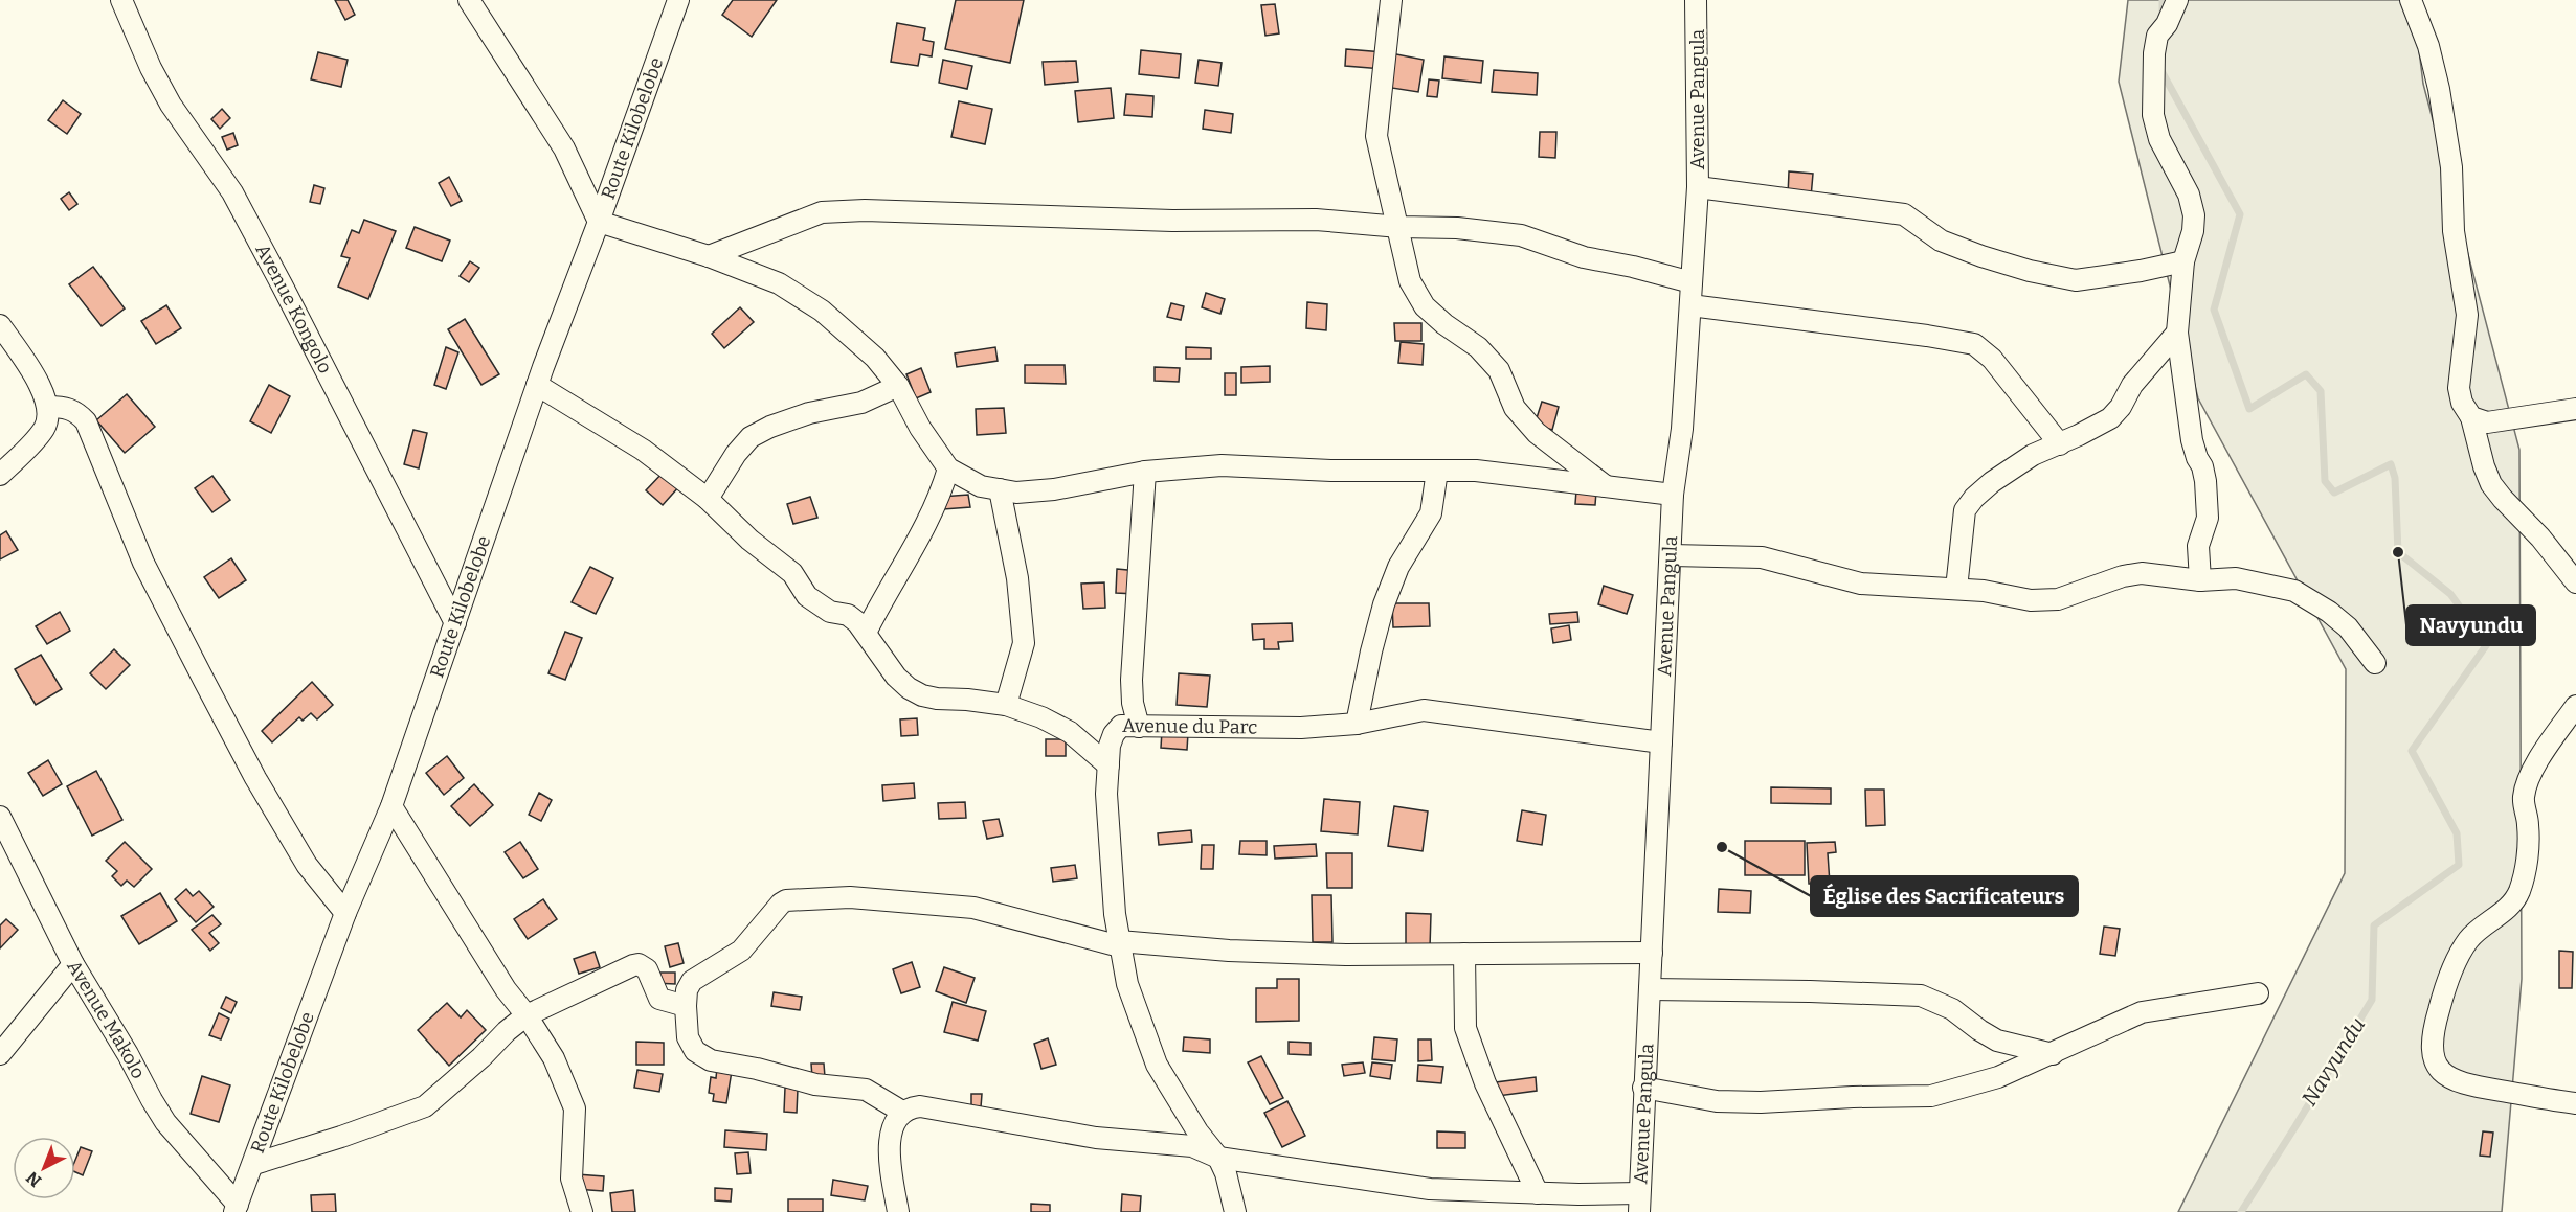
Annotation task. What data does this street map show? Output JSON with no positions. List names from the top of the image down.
{
  "streets": {
    "street": [
      "Avenue Pangula",
      "Route Kilobelobe",
      "Avenue Kongolo",
      "Avenue du Parc",
      "Avenue Makolo"
    ]
  },
  "crossings": [
    ["Avenue Pangula", "Avenue du Parc"],
    ["Route Kilobelobe", "Avenue Kongolo"],
    ["Route Kilobelobe", "Avenue Makolo"]
  ],
  "water": ["Navyundu"],
  "places": ["Navyundu", "Église des Sacrificateurs"],
  "north": "bottom left"
}
